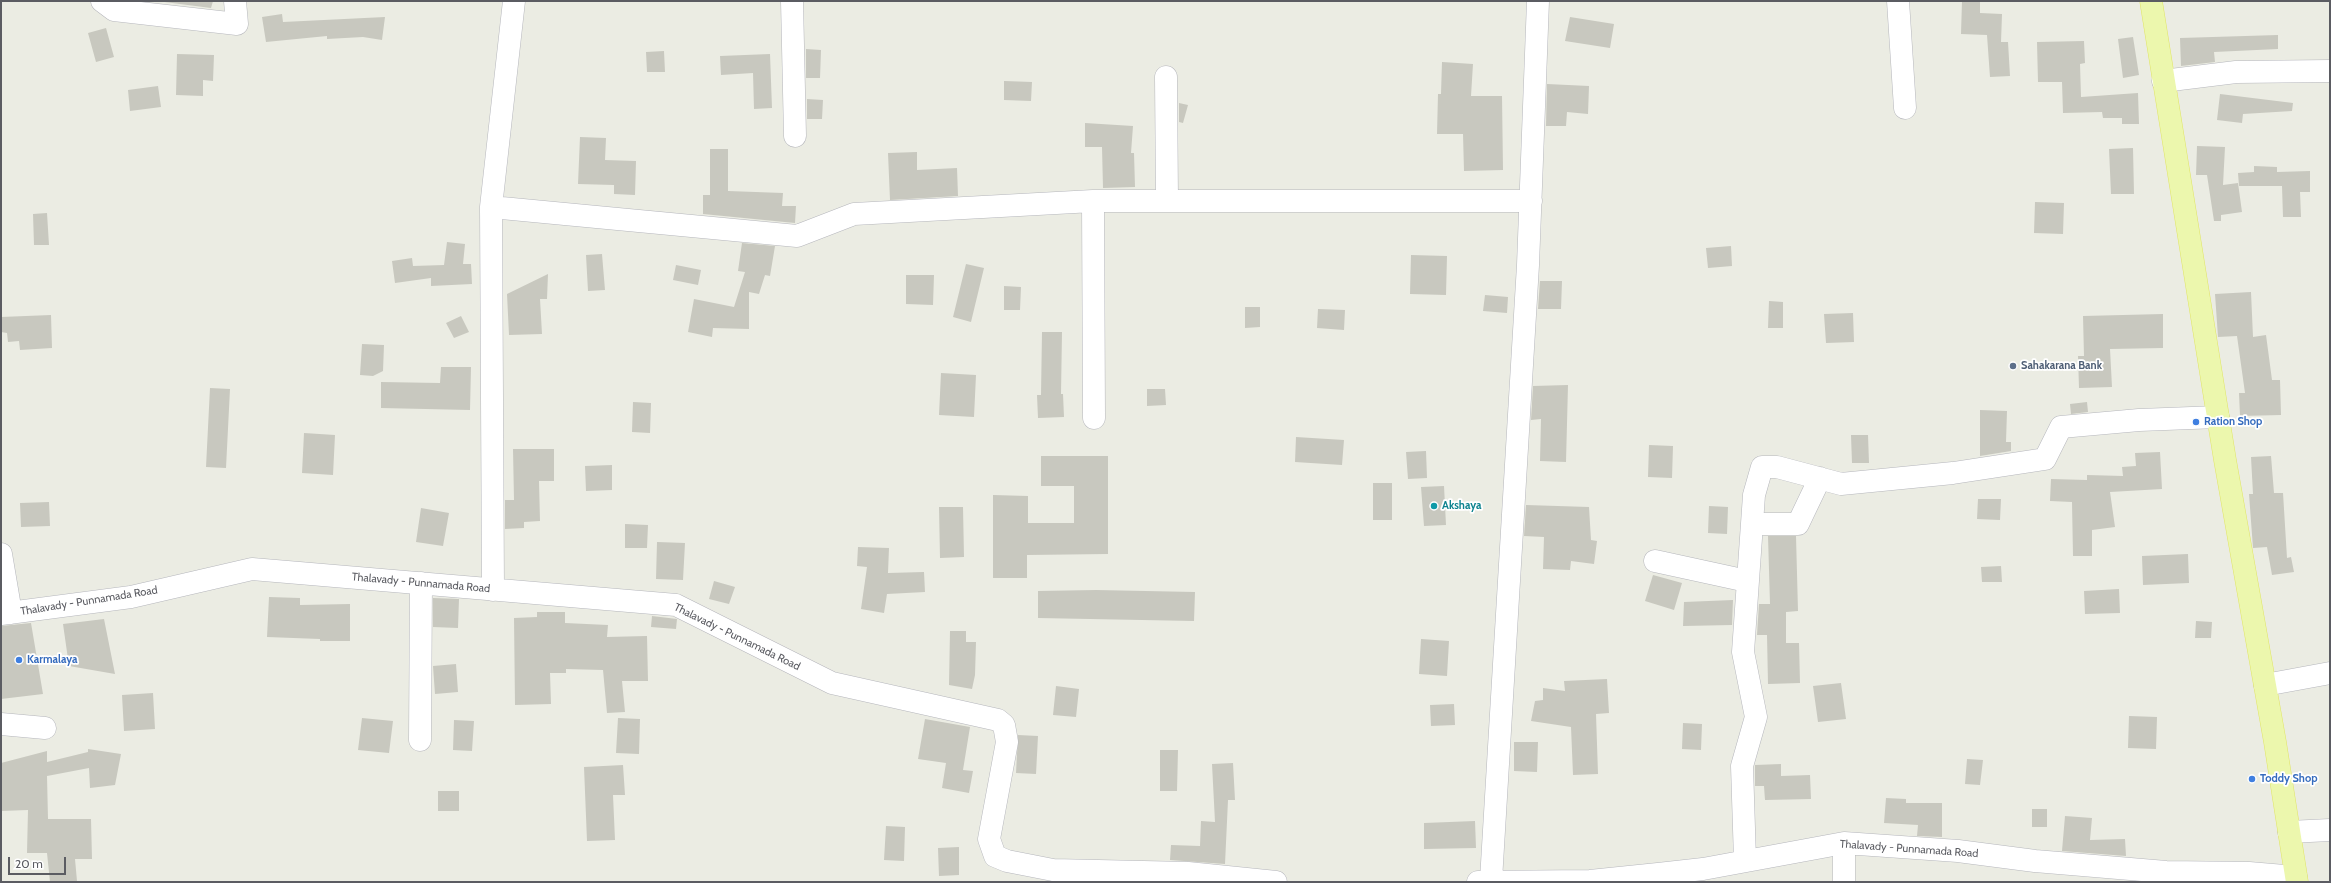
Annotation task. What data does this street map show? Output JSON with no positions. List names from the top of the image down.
{
  "streets": {
    "street": ["Thalavady - Punnamada Road"]
  },
  "places": [
    "Sahakarana Bank",
    "Ration Shop",
    "Akshaya",
    "Karmalaya",
    "Toddy Shop"
  ],
  "scale_bar": "20 m"
}
